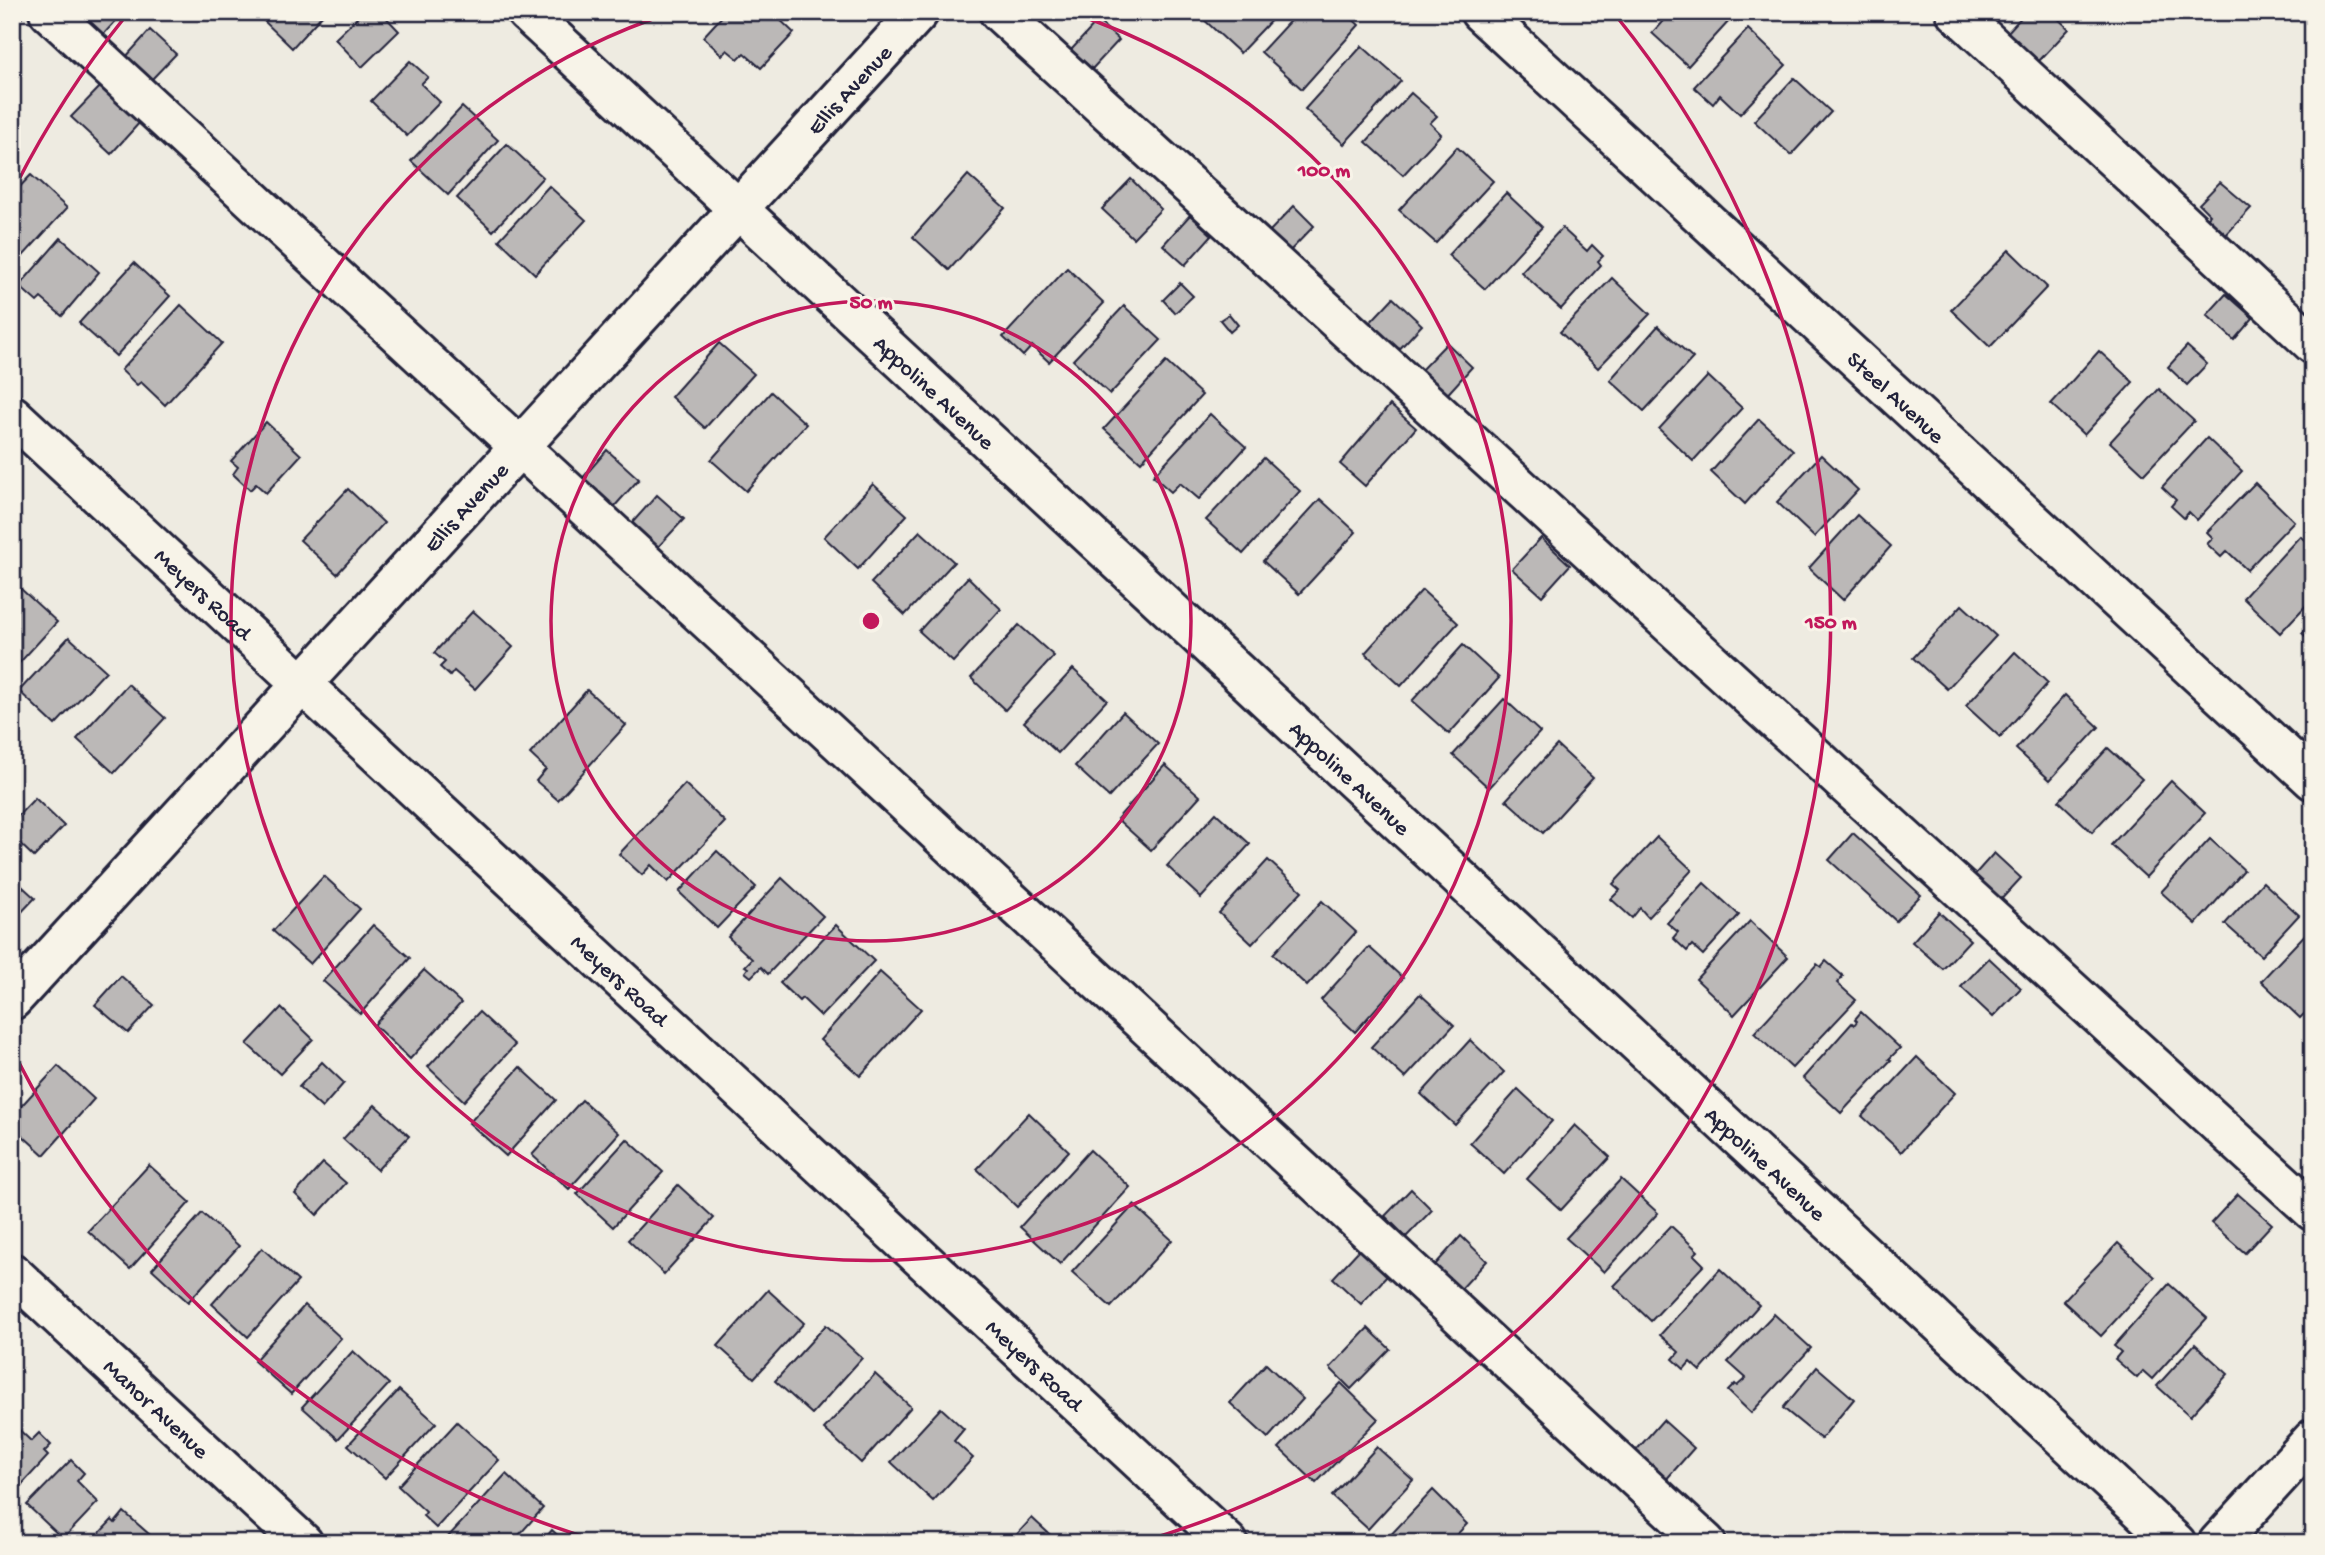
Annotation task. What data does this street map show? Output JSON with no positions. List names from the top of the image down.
{
  "streets": {
    "street": [
      "Ellis Avenue",
      "Appoline Avenue",
      "Steel Avenue",
      "Meyers Road",
      "Manor Avenue"
    ]
  },
  "crossings": [
    ["Ellis Avenue", "Appoline Avenue"],
    ["Ellis Avenue", "Meyers Road"]
  ],
  "rings": ["100 m", "50 m", "150 m"]
}
